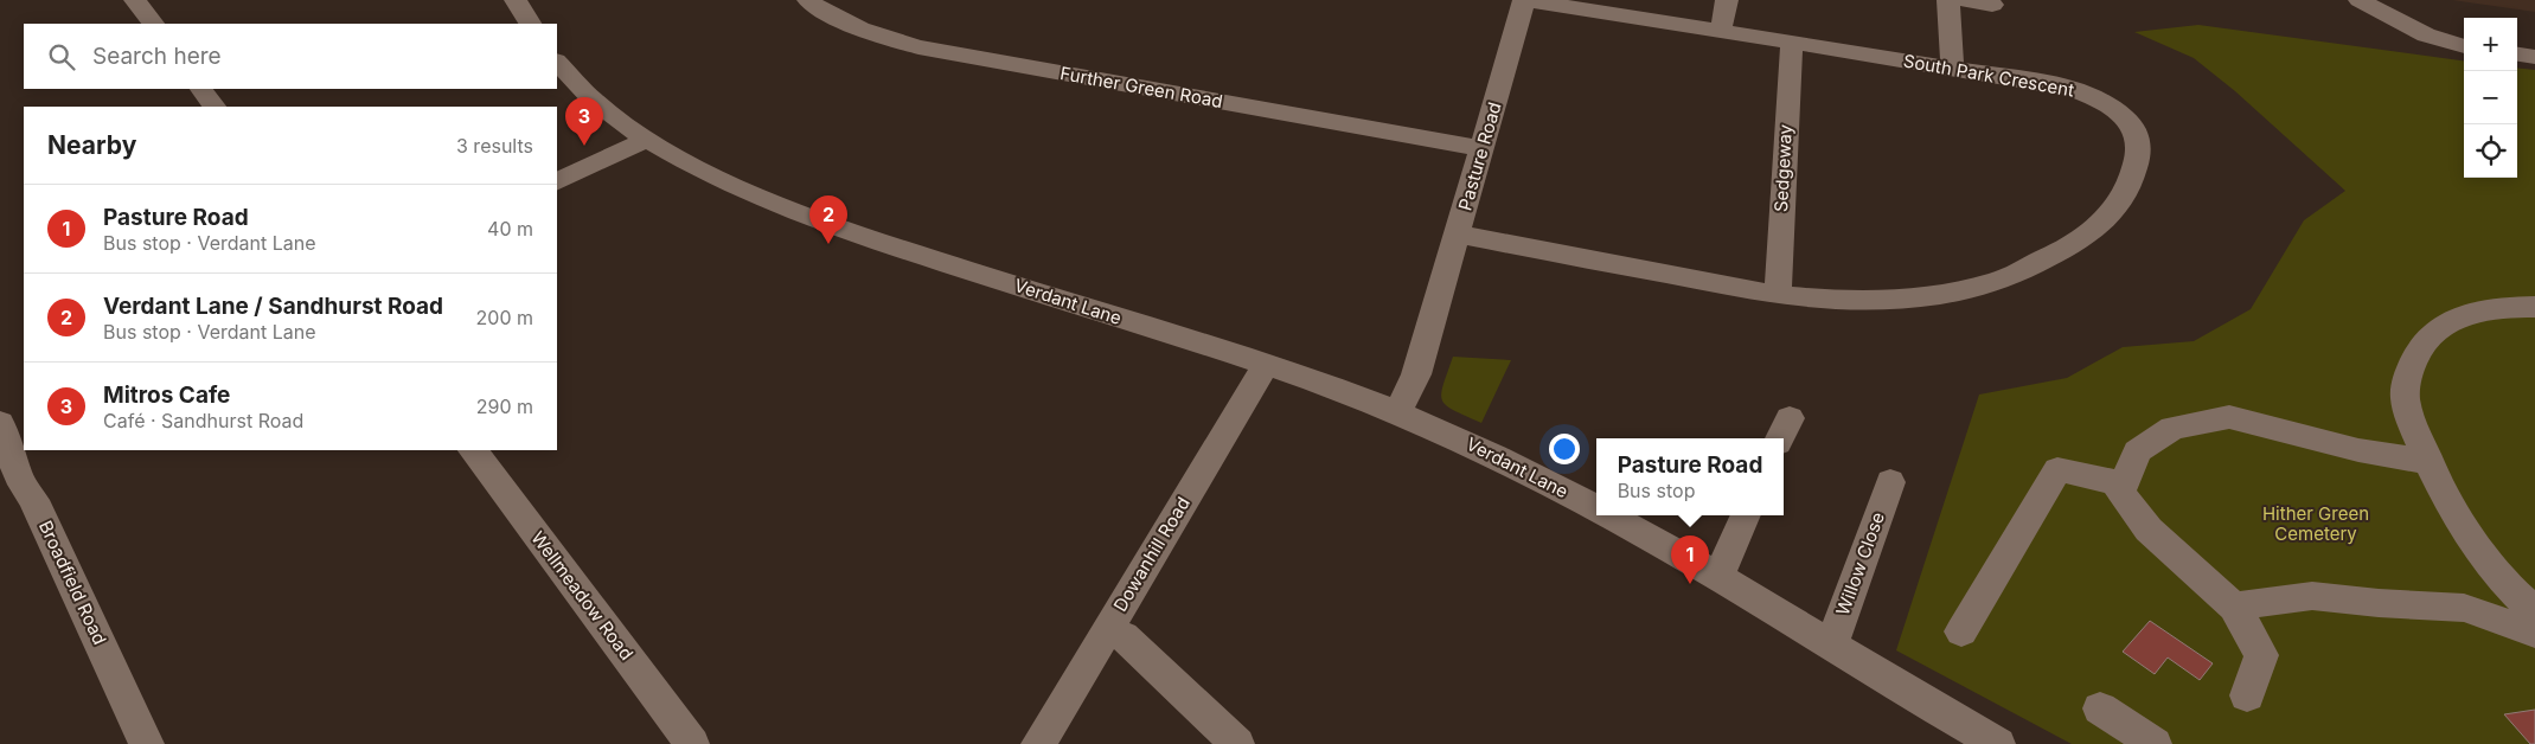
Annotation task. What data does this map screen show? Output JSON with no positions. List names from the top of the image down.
{
  "streets": {
    "street": [
      "South Park Crescent",
      "Further Green Road",
      "Pasture Road",
      "Sedgeway",
      "Verdant Lane",
      "Dowanhill Road",
      "Willow Close",
      "Broadfield Road",
      "Wellmeadow Road"
    ]
  },
  "crossings": [
    ["South Park Crescent", "Pasture Road"],
    ["South Park Crescent", "Sedgeway"],
    ["Further Green Road", "Pasture Road"],
    ["Pasture Road", "Verdant Lane"],
    ["Verdant Lane", "Dowanhill Road"],
    ["Verdant Lane", "Willow Close"]
  ],
  "parks": ["Hither Green Cemetery"],
  "page": {
    "map_buttons": ["+", "−"],
    "search": "Search here",
    "pins": ["3", "2", "1"],
    "heading": ["Nearby", "3 results"],
    "list": [
      {
        "mark": "1",
        "name": "Pasture Road",
        "note": "Bus stop · Verdant Lane",
        "value": "40 m"
      },
      {
        "mark": "2",
        "name": "Verdant Lane / Sandhurst Road",
        "note": "Bus stop · Verdant Lane",
        "value": "200 m"
      },
      {
        "mark": "3",
        "name": "Mitros Cafe",
        "note": "Café · Sandhurst Road",
        "value": "290 m"
      }
    ],
    "popup": ["Pasture Road", "Bus stop"]
  }
}
